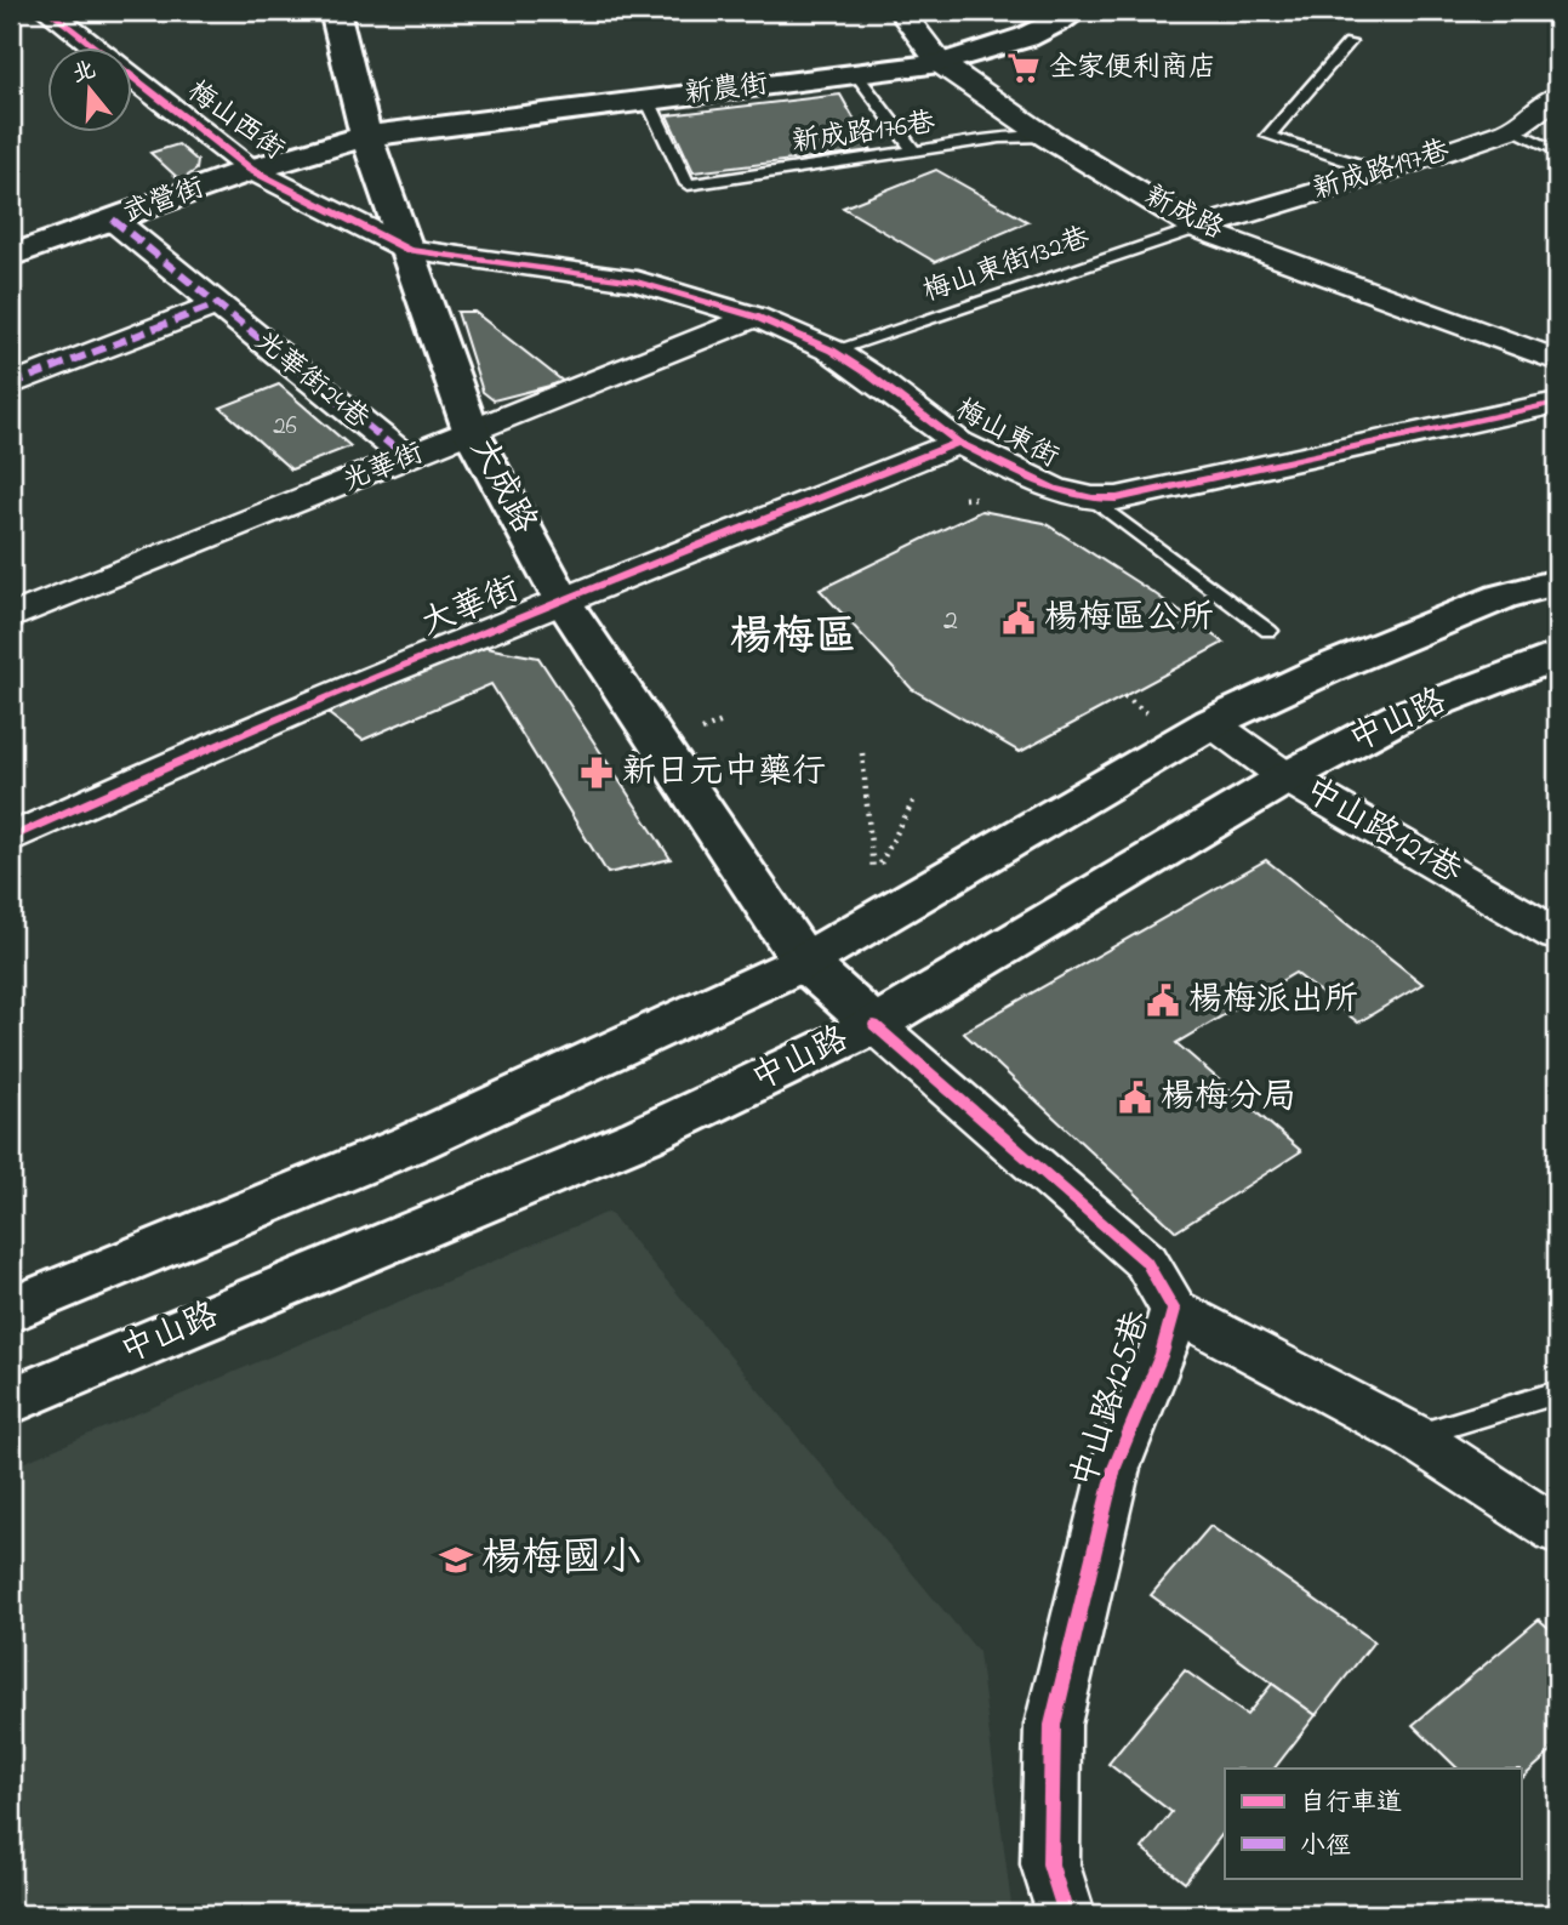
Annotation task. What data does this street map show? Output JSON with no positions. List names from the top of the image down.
{
  "streets": {
    "main road": [
      "新農街",
      "武營街",
      "大成路",
      "中山路"
    ],
    "street": [
      "梅山西街",
      "新成路197巷",
      "新成路",
      "光華街24巷",
      "梅山東街",
      "光華街",
      "大華街",
      "中山路121巷",
      "中山路125巷"
    ],
    "lane": ["新成路176巷", "梅山東街132巷"]
  },
  "crossings": [
    ["新農街", "新成路176巷"],
    ["新農街", "武營街"],
    ["新農街", "新成路"],
    ["新農街", "大成路"],
    ["梅山西街", "武營街"],
    ["梅山西街", "梅山東街"],
    ["梅山西街", "大成路"],
    ["新成路176巷", "新成路"],
    ["新成路197巷", "新成路"],
    ["新成路197巷", "梅山東街132巷"],
    ["武營街", "光華街24巷"],
    ["武營街", "大成路"],
    ["新成路", "梅山東街132巷"],
    ["梅山東街132巷", "梅山東街"],
    ["光華街24巷", "光華街"],
    ["梅山東街", "光華街"],
    ["梅山東街", "大成路"],
    ["梅山東街", "大華街"],
    ["光華街", "大成路"],
    ["大成路", "大華街"],
    ["大成路", "中山路"],
    ["大成路", "中山路125巷"],
    ["中山路", "中山路121巷"],
    ["中山路", "中山路125巷"]
  ],
  "districts": ["楊梅區"],
  "places": {
    "supermarket": ["全家便利商店"],
    "public building": ["楊梅區公所", "楊梅派出所", "楊梅分局"],
    "pharmacy": ["新日元中藥行"],
    "school or university": ["楊梅國小"]
  },
  "house_numbers": ["26", "2"],
  "legend": ["自行車道", "小徑"],
  "north": "top"
}
